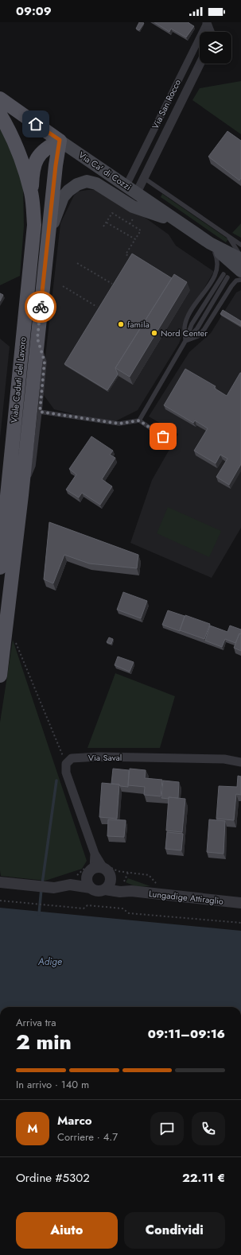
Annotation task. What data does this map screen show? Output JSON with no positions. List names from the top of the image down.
{
  "streets": {
    "main road": ["Via Ca' di Cozzi", "Viale Caduti del Lavoro"],
    "street": ["Via San Rocco", "Via Saval", "Lungadige Attiraglio"]
  },
  "crossings": [
    ["Via San Rocco", "Via Ca' di Cozzi"],
    ["Via Ca' di Cozzi", "Viale Caduti del Lavoro"]
  ],
  "water": ["Adige"],
  "places": ["famila", "Nord Center"],
  "page": {
    "status": "09:09",
    "heading": ["2 min", "Arriva tra", "09:11–09:16"],
    "panel": [
      "Marco",
      "Corriere · 4.7",
      "Ordine #5302",
      "22.11 €"
    ],
    "bar": "In arrivo · 140 m",
    "round": "M",
    "buttons": ["Aiuto", "Condividi"]
  }
}
